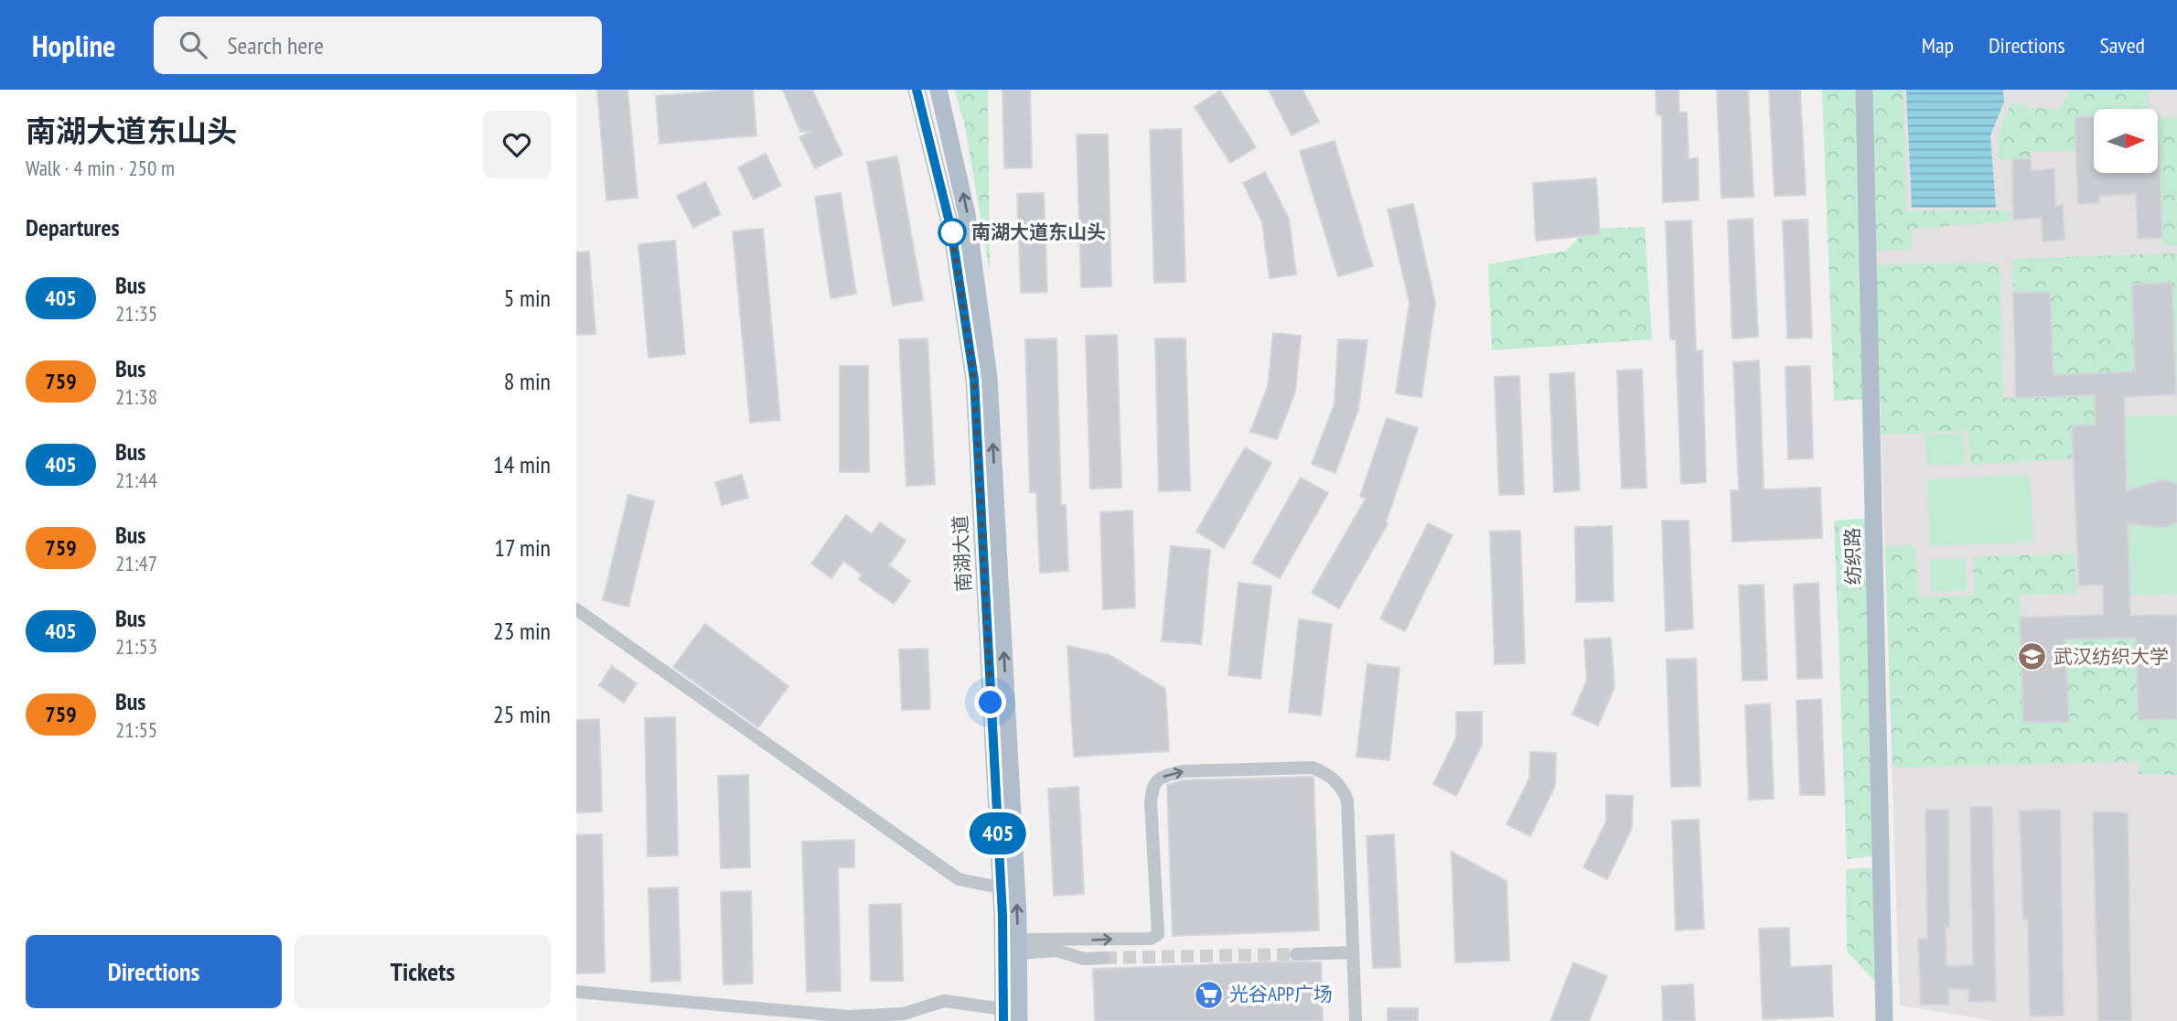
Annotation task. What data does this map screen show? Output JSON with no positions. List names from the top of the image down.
{
  "streets": {
    "main road": ["南湖大道", "纺织路"]
  },
  "places": {
    "other": ["南湖大道东山头"],
    "school or university": ["武汉纺织大学"],
    "supermarket": ["光谷APP广场"]
  },
  "lines": ["bus line 405"],
  "north": "right",
  "page": {
    "header": "Hopline",
    "search": "Search here",
    "nav": ["Map", "Directions", "Saved"],
    "heading": [
      ["南湖大道东山头", "Walk · 4 min · 250 m"],
      "Departures"
    ],
    "on_map": "405",
    "list": [
      {
        "mark": "405",
        "name": "Bus",
        "note": "21:35",
        "value": "5 min"
      },
      {
        "mark": "759",
        "name": "Bus",
        "note": "21:38",
        "value": "8 min"
      },
      {
        "mark": "405",
        "name": "Bus",
        "note": "21:44",
        "value": "14 min"
      },
      {
        "mark": "759",
        "name": "Bus",
        "note": "21:47",
        "value": "17 min"
      },
      {
        "mark": "405",
        "name": "Bus",
        "note": "21:53",
        "value": "23 min"
      },
      {
        "mark": "759",
        "name": "Bus",
        "note": "21:55",
        "value": "25 min"
      }
    ],
    "buttons": ["Directions", "Tickets"]
  }
}
